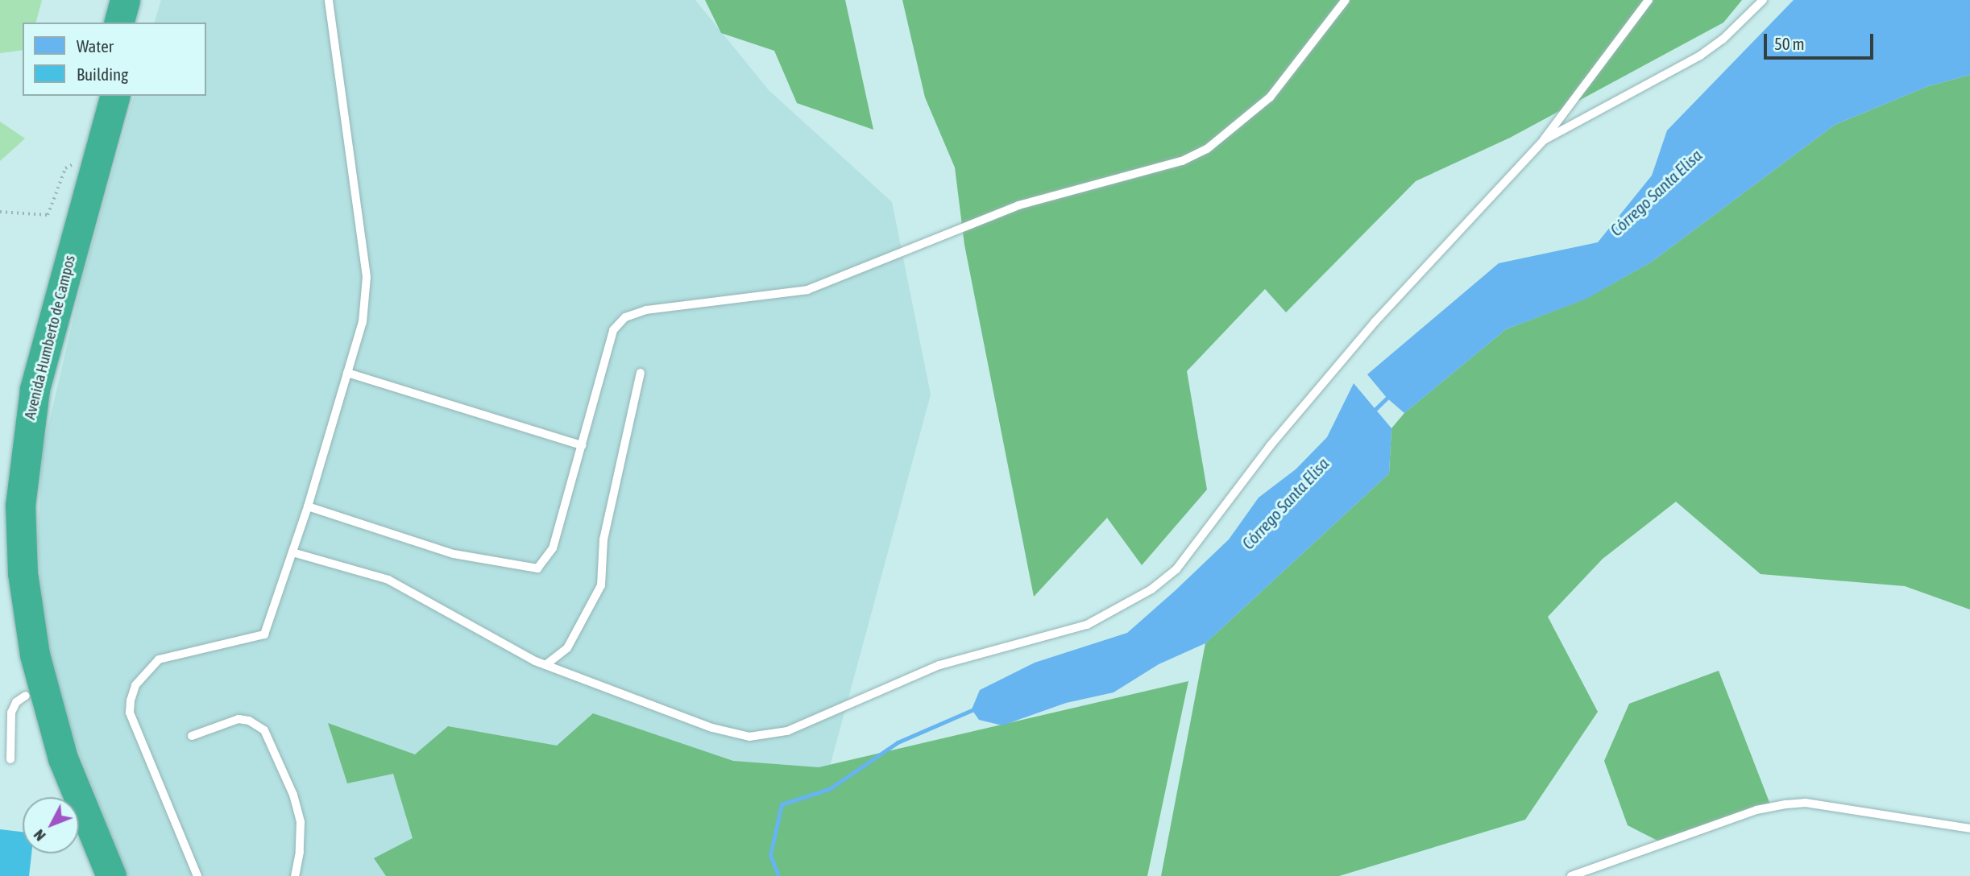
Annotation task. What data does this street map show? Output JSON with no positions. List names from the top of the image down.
{
  "streets": {
    "highway": ["Avenida Humberto de Campos"]
  },
  "water": ["Córrego Santa Elisa"],
  "legend": ["Water", "Building"],
  "scale_bar": "50 m",
  "north": "bottom left"
}
